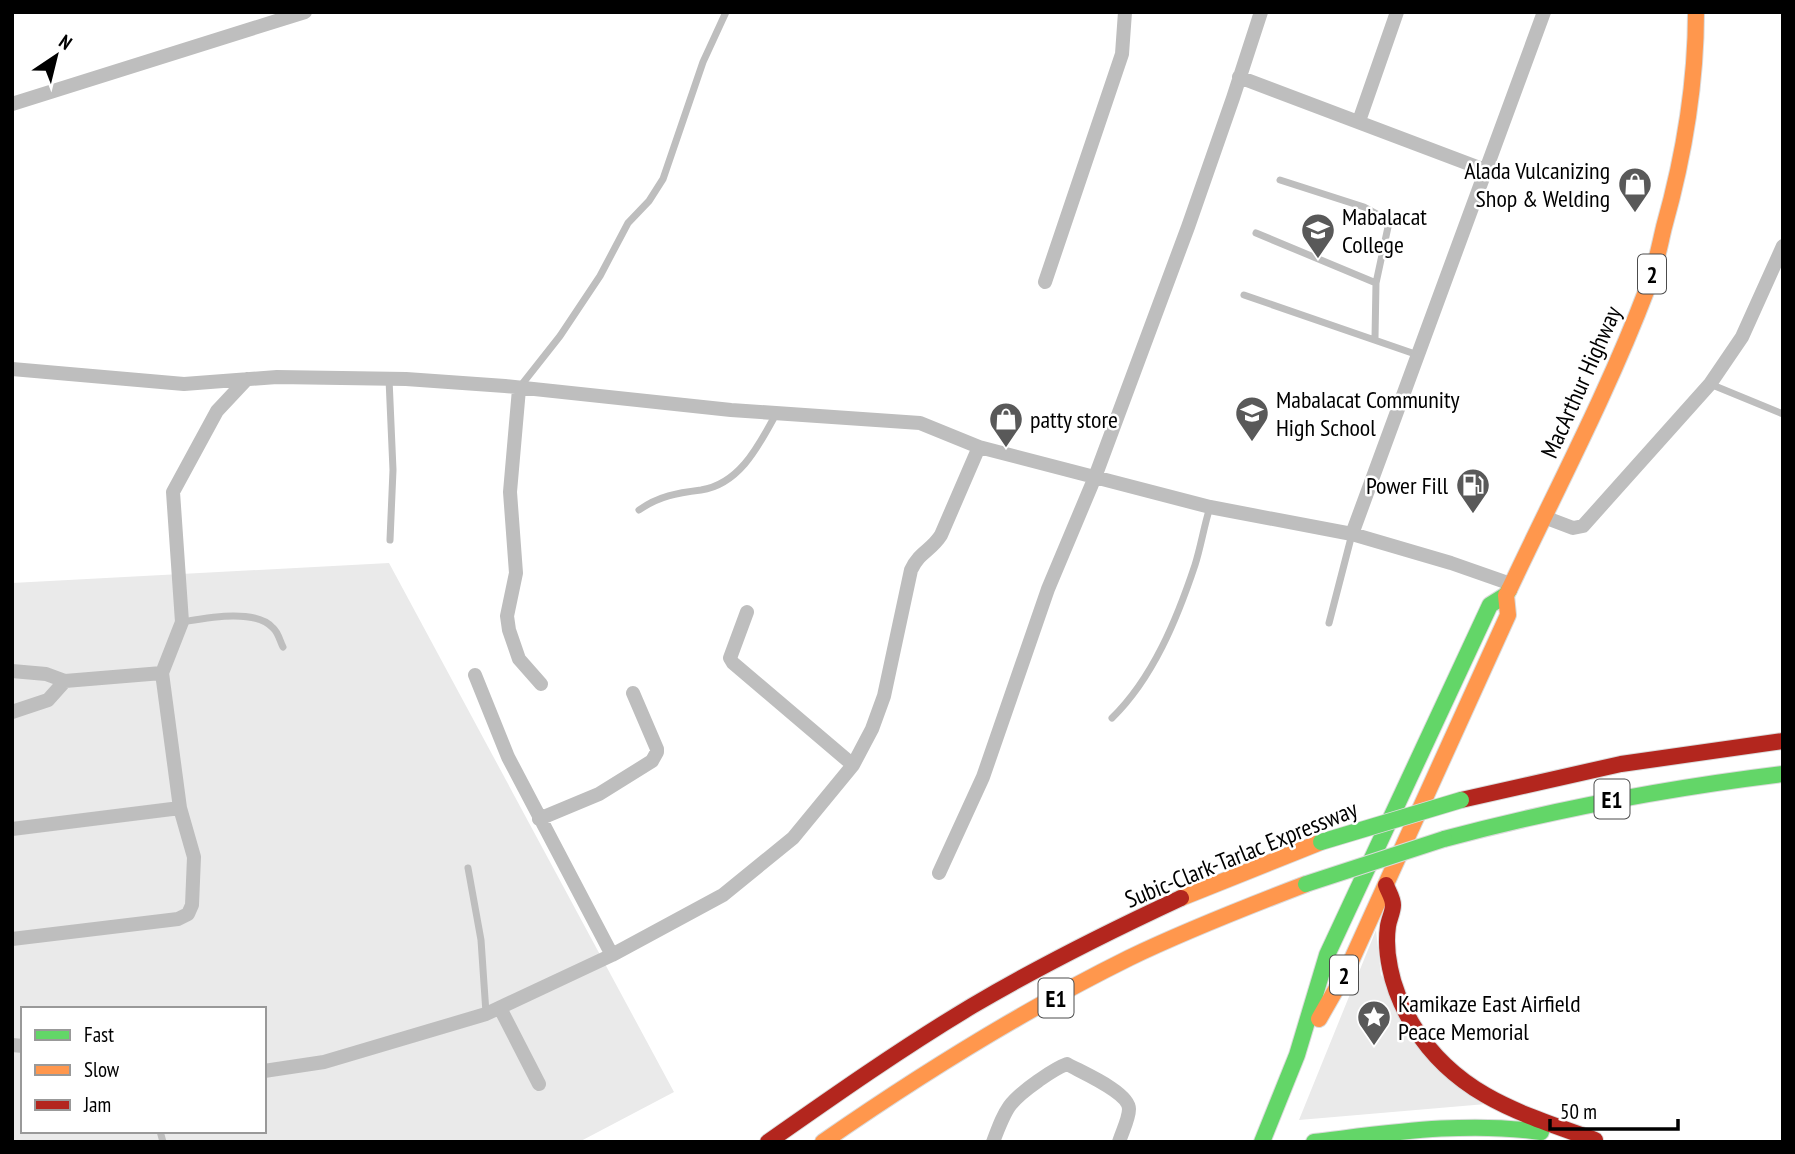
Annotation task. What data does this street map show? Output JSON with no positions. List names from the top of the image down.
{
  "streets": {
    "highway": [
      "2",
      "MacArthur Highway",
      "E1",
      "Subic-Clark-Tarlac Expressway"
    ]
  },
  "places": {
    "shop": ["Alada Vulcanizing Shop & Welding", "patty store"],
    "school or university": ["Mabalacat College", "Mabalacat Community High School"],
    "fuel station": ["Power Fill"],
    "place": ["Kamikaze East Airfield Peace Memorial"]
  },
  "legend": ["Fast", "Slow", "Jam"],
  "scale_bar": "50 m",
  "north": "top right"
}
